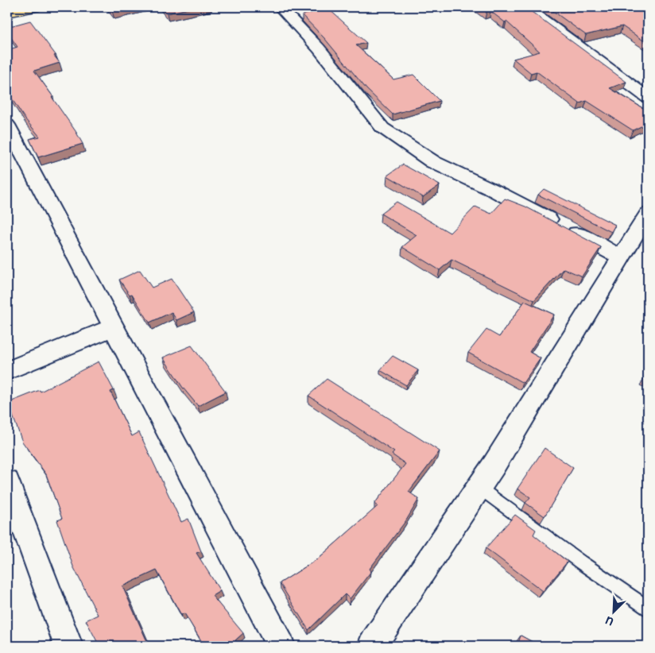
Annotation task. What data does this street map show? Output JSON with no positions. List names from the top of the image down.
{
  "north": "bottom left"
}
